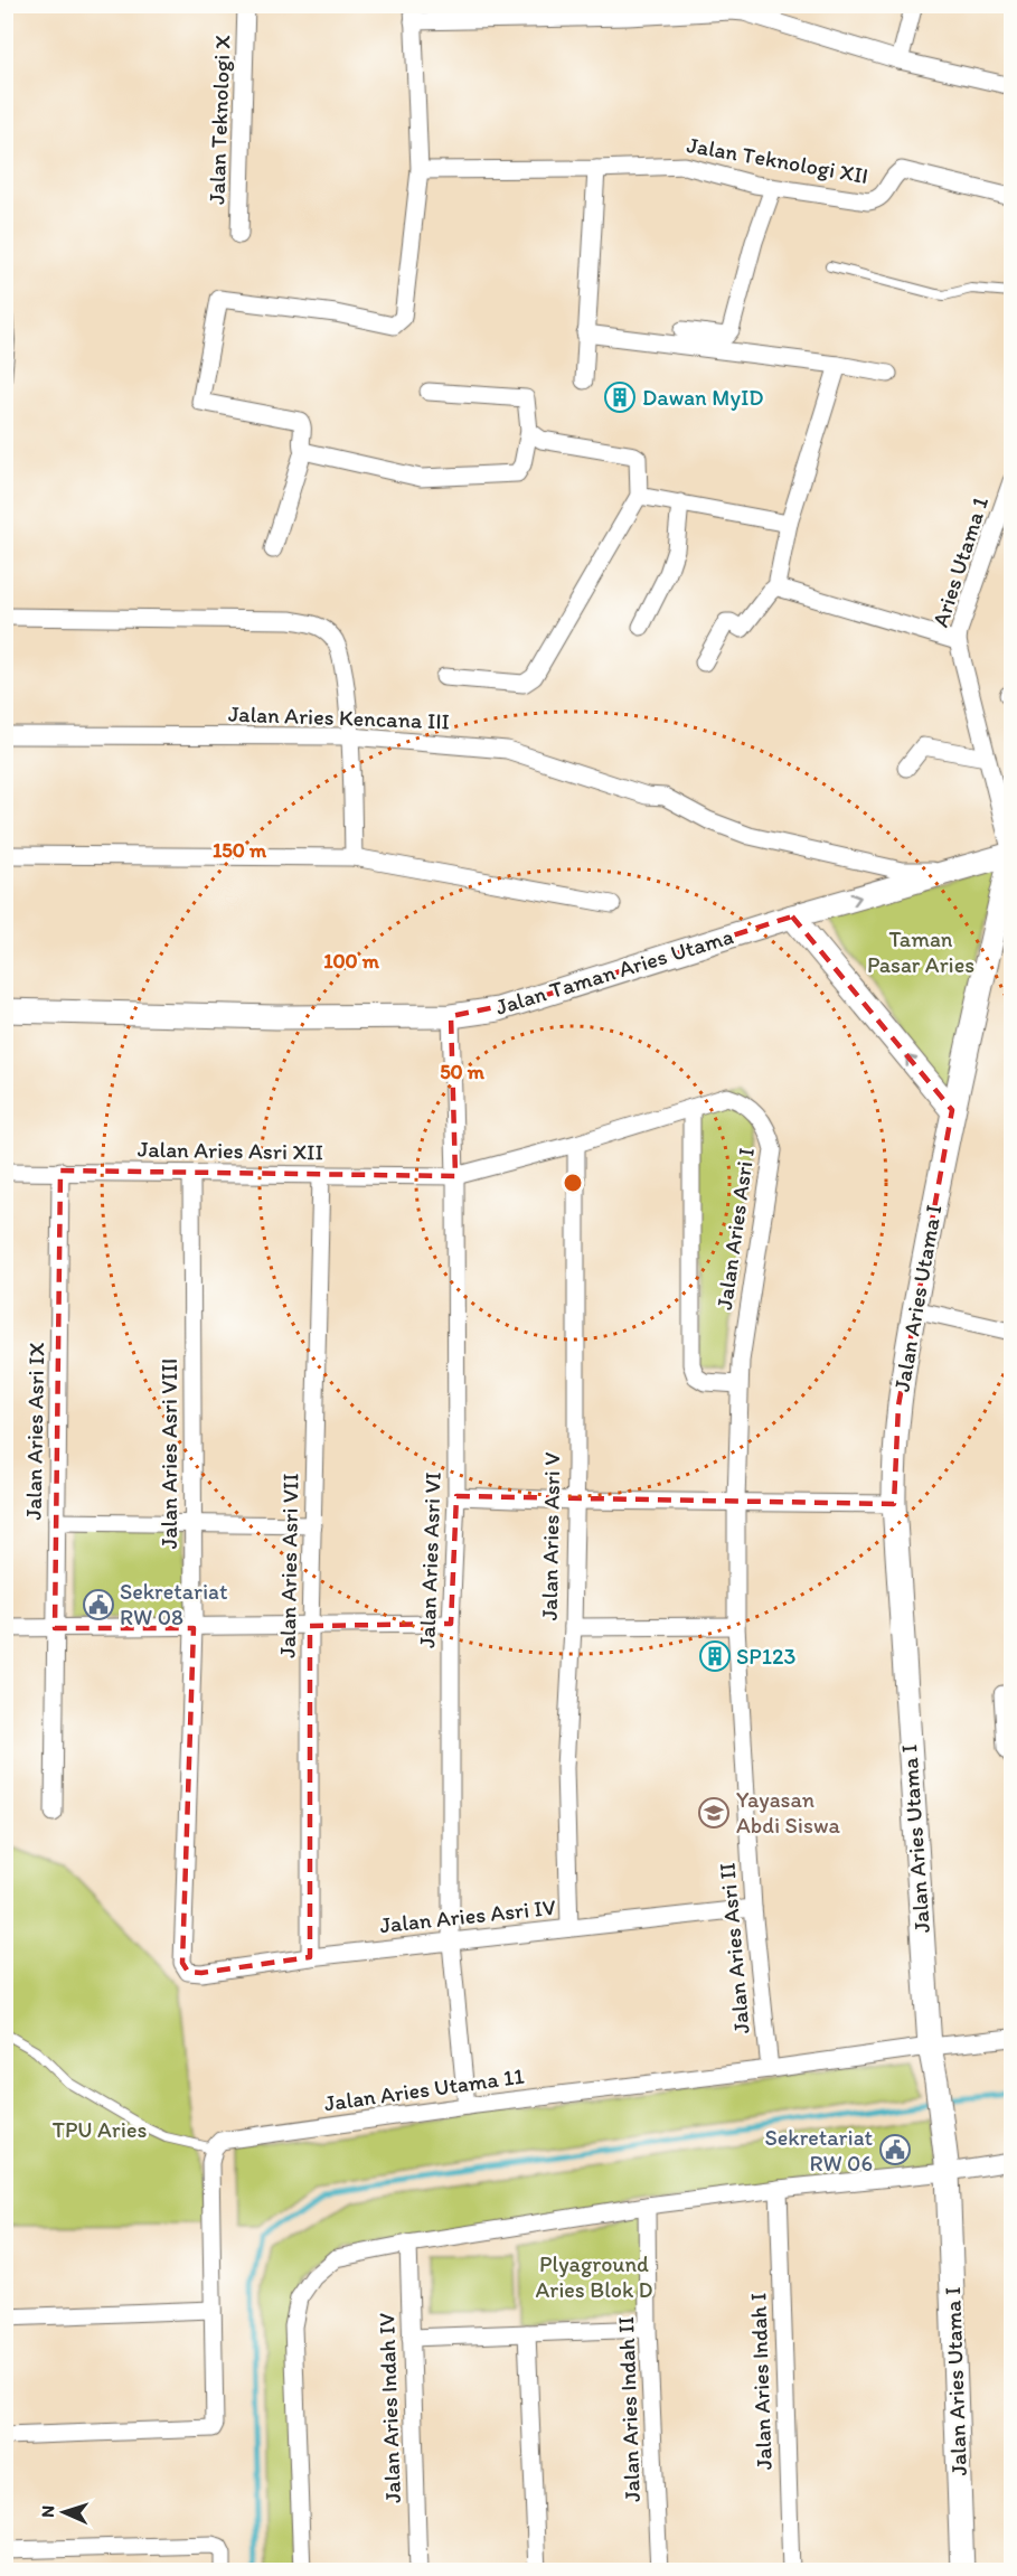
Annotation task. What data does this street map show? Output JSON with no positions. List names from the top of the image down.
{
  "streets": {
    "street": [
      "Jalan Teknologi X",
      "Jalan Teknologi XII",
      "Aries Utama 1",
      "Jalan Aries Kencana III",
      "Jalan Taman Aries Utama",
      "Jalan Aries Asri XII",
      "Jalan Aries Asri I",
      "Jalan Aries Utama I",
      "Jalan Aries Asri IX",
      "Jalan Aries Asri VIII",
      "Jalan Aries Asri V",
      "Jalan Aries Asri VI",
      "Jalan Aries Asri VII",
      "Jalan Aries Asri IV",
      "Jalan Aries Asri II",
      "Jalan Aries Utama 11",
      "Jalan Aries Indah I",
      "Jalan Aries Indah IV",
      "Jalan Aries Indah II"
    ]
  },
  "crossings": [
    ["Aries Utama 1", "Jalan Taman Aries Utama"],
    ["Aries Utama 1", "Jalan Aries Utama I"],
    ["Jalan Aries Kencana III", "Jalan Taman Aries Utama"],
    ["Jalan Taman Aries Utama", "Jalan Aries Utama I"],
    ["Jalan Taman Aries Utama", "Jalan Aries Asri VI"],
    ["Jalan Aries Asri XII", "Jalan Aries Asri I"],
    ["Jalan Aries Asri XII", "Jalan Aries Asri IX"],
    ["Jalan Aries Asri XII", "Jalan Aries Asri VIII"],
    ["Jalan Aries Asri XII", "Jalan Aries Asri VI"],
    ["Jalan Aries Asri XII", "Jalan Aries Asri VII"],
    ["Jalan Aries Asri I", "Jalan Aries Asri V"],
    ["Jalan Aries Asri I", "Jalan Aries Asri VI"],
    ["Jalan Aries Asri I", "Jalan Aries Asri II"],
    ["Jalan Aries Utama I", "Jalan Aries Utama 11"],
    ["Jalan Aries Asri VIII", "Jalan Aries Asri IV"],
    ["Jalan Aries Asri V", "Jalan Aries Asri IV"],
    ["Jalan Aries Asri VI", "Jalan Aries Asri IV"],
    ["Jalan Aries Asri VI", "Jalan Aries Utama 11"],
    ["Jalan Aries Asri VII", "Jalan Aries Asri IV"],
    ["Jalan Aries Asri IV", "Jalan Aries Asri II"],
    ["Jalan Aries Asri II", "Jalan Aries Utama 11"]
  ],
  "parks": ["Taman Pasar Aries", "TPU Aries", "Plyaground Aries Blok D"],
  "places": {
    "building": ["Dawan MyID", "SP123"],
    "public building": ["Sekretariat RW 08", "Sekretariat RW 06"],
    "school or university": ["Yayasan Abdi Siswa"]
  },
  "north": "left",
  "rings": ["150 m", "100 m", "50 m"]
}
